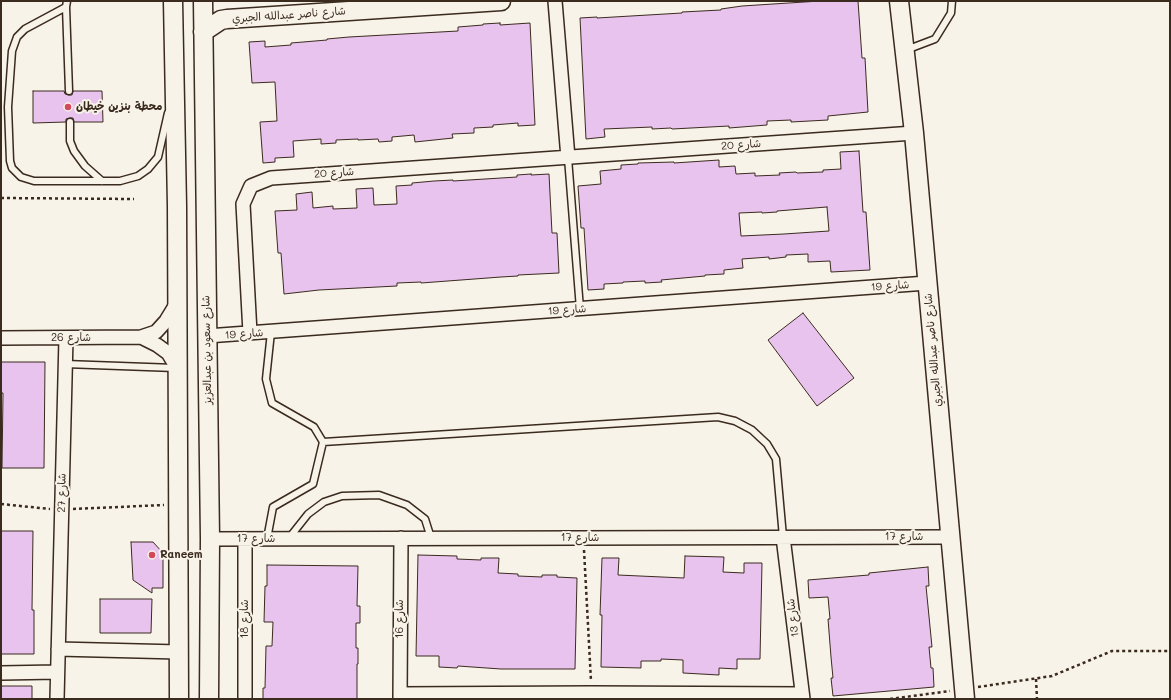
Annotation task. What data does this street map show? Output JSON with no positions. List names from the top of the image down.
{
  "streets": {
    "main road": ["شارع ناصر عبدالله الجبري", "شارع سعود بن عبدالعزيز"],
    "street": [
      "شارع 20",
      "شارع 19",
      "شارع 26",
      "شارع 27",
      "شارع 17",
      "شارع 13",
      "شارع 18",
      "شارع 16"
    ]
  },
  "crossings": [
    ["شارع ناصر عبدالله الجبري", "شارع 20"],
    ["شارع ناصر عبدالله الجبري", "شارع 19"],
    ["شارع ناصر عبدالله الجبري", "شارع سعود بن عبدالعزيز"],
    ["شارع ناصر عبدالله الجبري", "شارع 17"],
    ["شارع 20", "شارع 19"],
    ["شارع 19", "شارع سعود بن عبدالعزيز"],
    ["شارع 26", "شارع 27"],
    ["شارع سعود بن عبدالعزيز", "شارع 17"],
    ["شارع 17", "شارع 13"],
    ["شارع 17", "شارع 18"],
    ["شارع 17", "شارع 16"]
  ],
  "places": ["محطة بنزين خيطان", "Raneem"]
}
